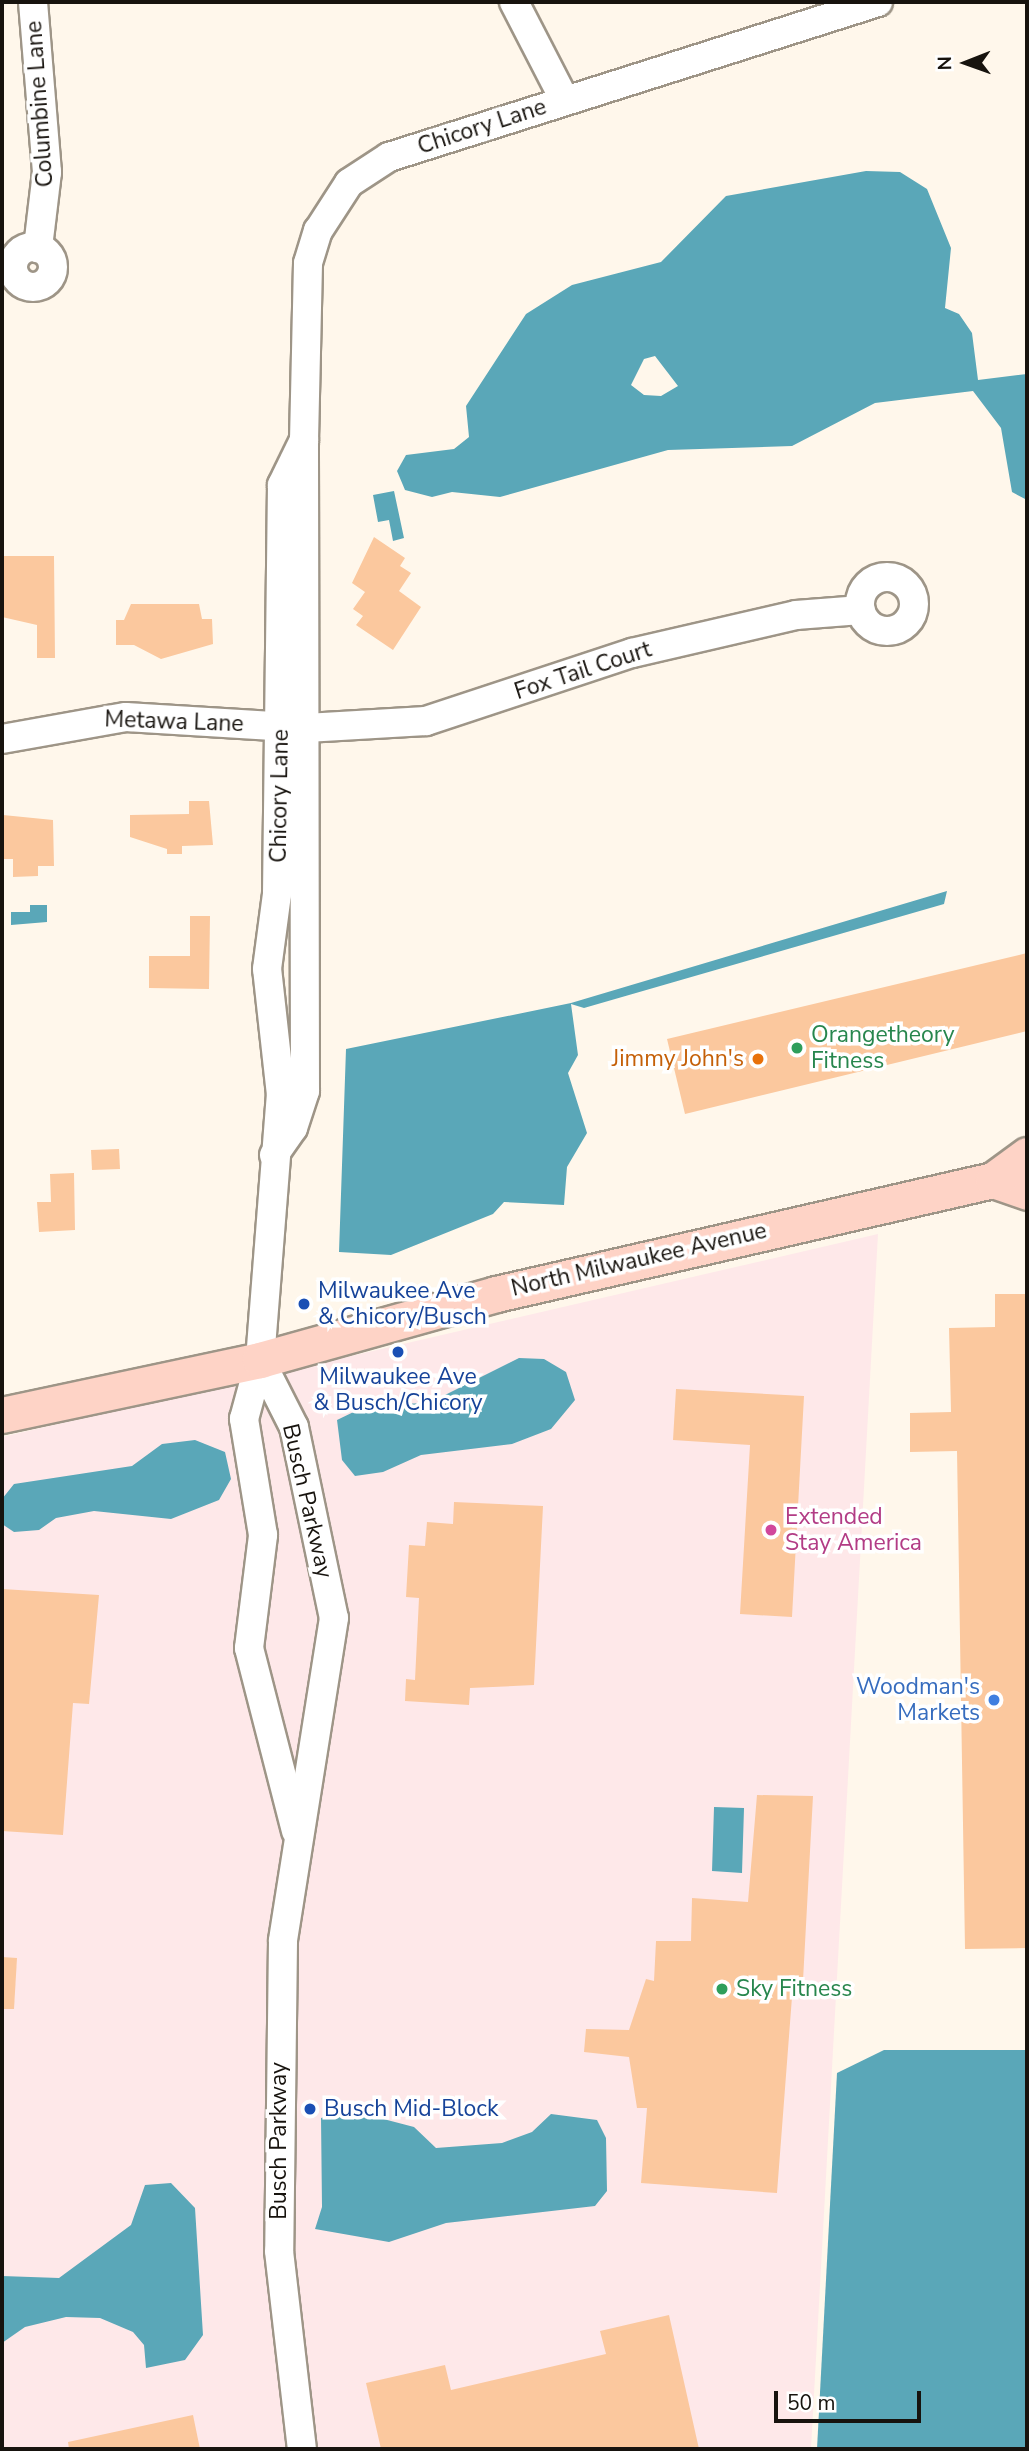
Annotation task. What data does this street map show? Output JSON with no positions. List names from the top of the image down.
{
  "streets": {
    "main road": ["North Milwaukee Avenue"],
    "street": [
      "Columbine Lane",
      "Chicory Lane",
      "Fox Tail Court",
      "Metawa Lane",
      "Busch Parkway"
    ]
  },
  "crossings": [
    ["Chicory Lane", "Fox Tail Court"],
    ["Chicory Lane", "Metawa Lane"],
    ["Chicory Lane", "North Milwaukee Avenue"],
    ["Chicory Lane", "Busch Parkway"],
    ["Fox Tail Court", "Metawa Lane"],
    ["North Milwaukee Avenue", "Busch Parkway"]
  ],
  "places": [
    "Orangetheory Fitness",
    "Jimmy John's",
    "Milwaukee Ave & Chicory/Busch",
    "Milwaukee Ave & Busch/Chicory",
    "Extended Stay America",
    "Woodman's Markets",
    "Sky Fitness",
    "Busch Mid-Block"
  ],
  "scale_bar": "50 m",
  "north": "left"
}
